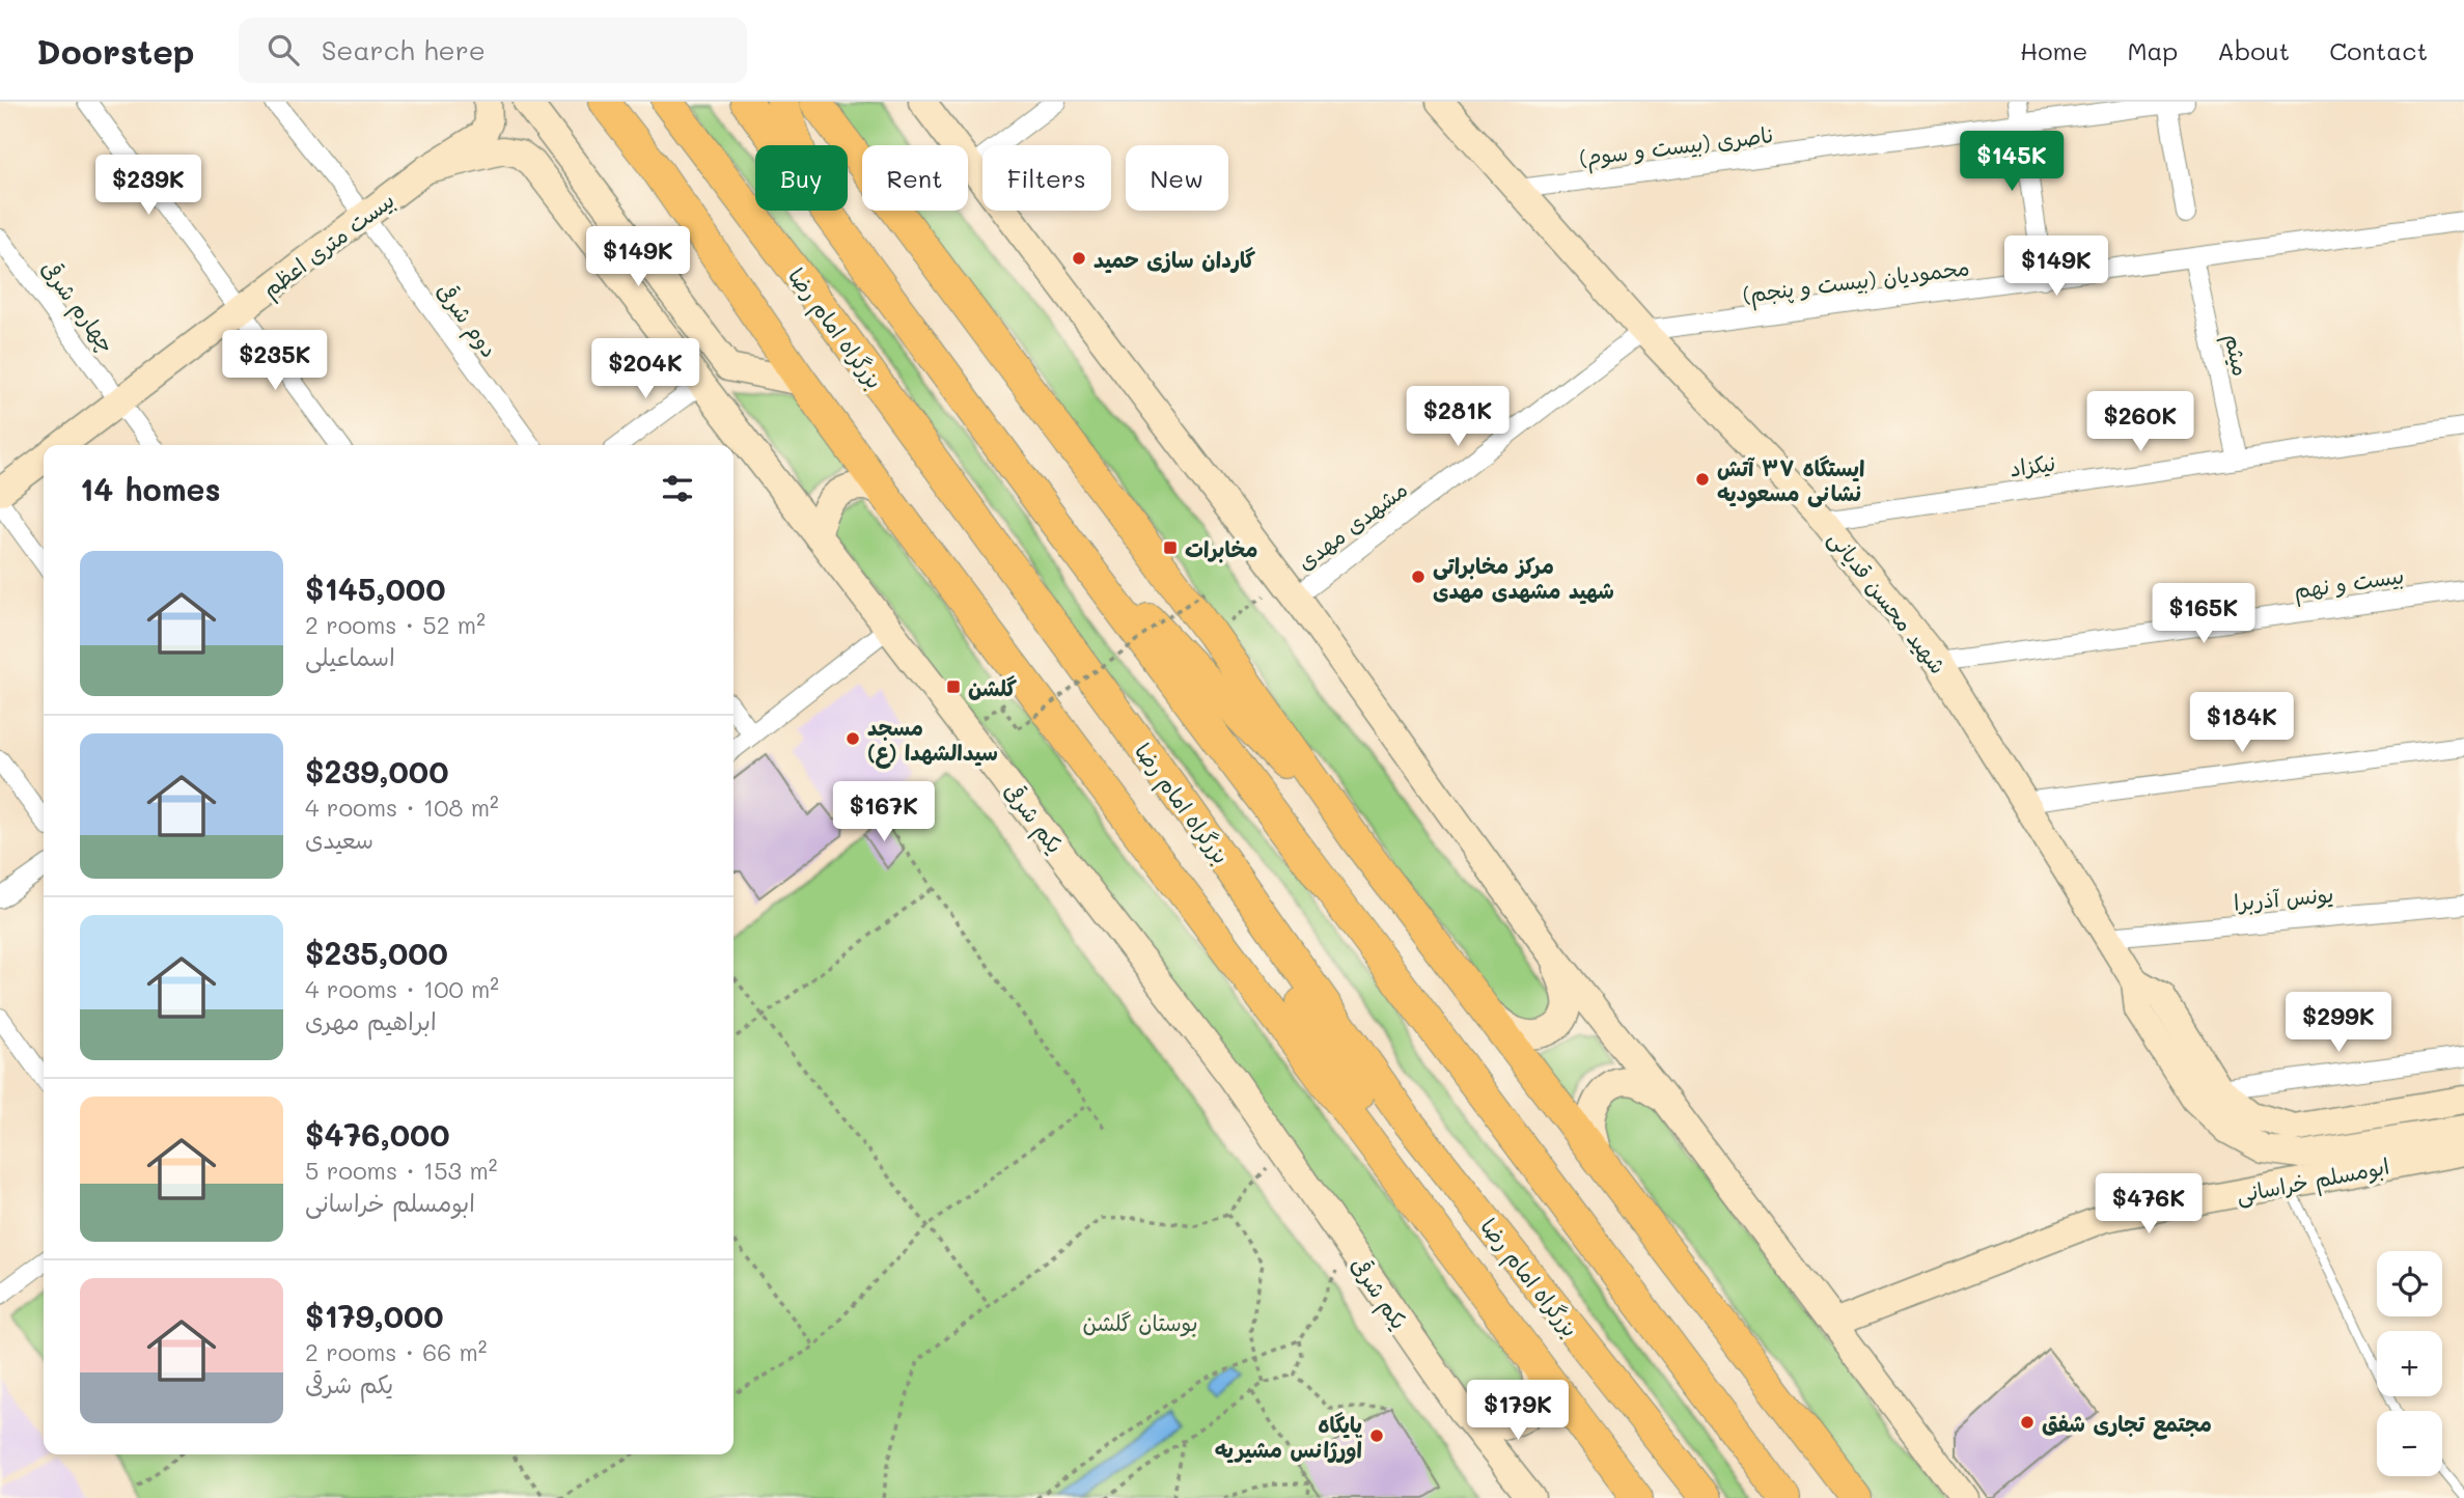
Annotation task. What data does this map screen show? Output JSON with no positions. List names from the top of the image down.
{
  "streets": {
    "highway": ["بزرگراه امام رضا"],
    "main road": [
      "بیست متری اعظم",
      "شهید محسن قدیانی",
      "یکم شرقی",
      "ابومسلم خراسانی"
    ],
    "street": [
      "ناصری (بیست و سوم)",
      "محمودیان (بیست و پنجم)",
      "چهارم شرقی",
      "دوم شرقی",
      "میثم",
      "نیکزاد",
      "مشهدی مهدی",
      "بیست و نهم",
      "یونس آذربرا"
    ]
  },
  "crossings": [
    ["ناصری (بیست و سوم)", "شهید محسن قدیانی"],
    ["بیست متری اعظم", "چهارم شرقی"],
    ["بیست متری اعظم", "دوم شرقی"],
    ["بیست متری اعظم", "یکم شرقی"],
    ["محمودیان (بیست و پنجم)", "میثم"],
    ["محمودیان (بیست و پنجم)", "مشهدی مهدی"],
    ["محمودیان (بیست و پنجم)", "شهید محسن قدیانی"],
    ["میثم", "نیکزاد"],
    ["نیکزاد", "شهید محسن قدیانی"],
    ["مشهدی مهدی", "شهید محسن قدیانی"],
    ["بیست و نهم", "شهید محسن قدیانی"],
    ["شهید محسن قدیانی", "یونس آذربرا"]
  ],
  "parks": ["بوستان گلشن"],
  "places": {
    "other": [
      "گاردان سازی حمید",
      "ایستگاه ۳۷ آتش نشانی مسعودیه",
      "مرکز مخابراتی شهید مشهدی مهدی",
      "مسجد سیدالشهدا (ع)",
      "مجتمع تجاری شفق",
      "پایگاه اورژانس مشیریه"
    ],
    "transit": ["مخابرات", "گلشن"]
  },
  "page": {
    "header": "Doorstep",
    "search": "Search here",
    "nav": [
      "Home",
      "Map",
      "About",
      "Contact"
    ],
    "price": [
      "$145K",
      "$239K",
      "$149K",
      "$149K",
      "$235K",
      "$204K",
      "$281K",
      "$260K",
      "$165K",
      "$184K",
      "$167K",
      "$299K",
      "$476K",
      "$179K"
    ],
    "chip": [
      "Buy",
      "Rent",
      "Filters",
      "New"
    ],
    "heading": "14 homes",
    "list": [
      {
        "name": "$145,000",
        "note": "2 rooms · 52 m² · اسماعیلی"
      },
      {
        "name": "$239,000",
        "note": "4 rooms · 108 m² · سعیدی"
      },
      {
        "name": "$235,000",
        "note": "4 rooms · 100 m² · ابراهیم مهری"
      },
      {
        "name": "$476,000",
        "note": "5 rooms · 153 m² · ابومسلم خراسانی"
      },
      {
        "name": "$179,000",
        "note": "2 rooms · 66 m² · یکم شرقی"
      }
    ],
    "map_buttons": ["+", "−"]
  }
}
